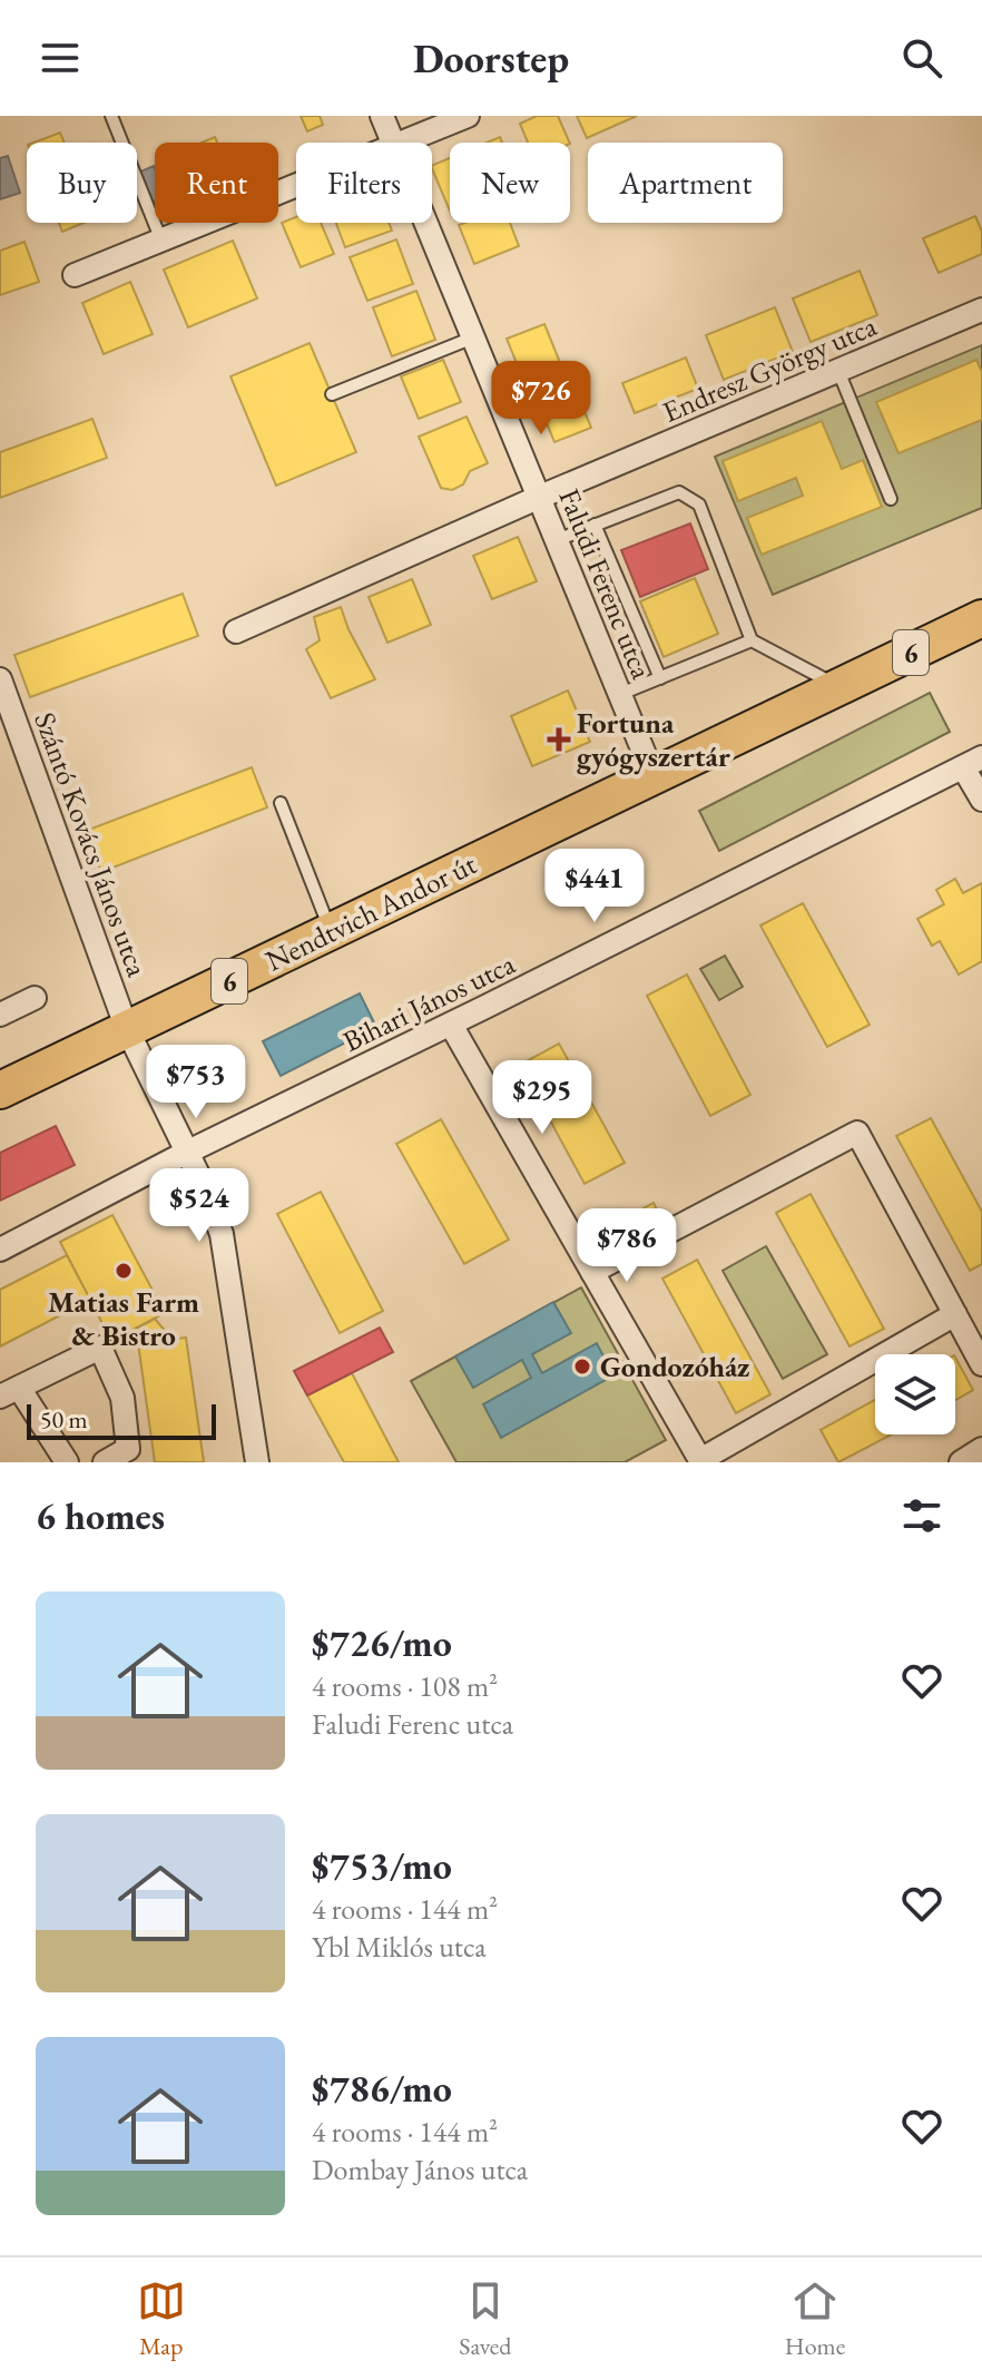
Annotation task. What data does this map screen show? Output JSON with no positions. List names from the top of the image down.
{
  "streets": {
    "main road": ["6", "Nendtvich Andor út"],
    "street": [
      "Endresz György utca",
      "Faludi Ferenc utca",
      "Szántó Kovács János utca",
      "Bihari János utca"
    ]
  },
  "crossings": [
    ["Endresz György utca", "Faludi Ferenc utca"],
    ["Faludi Ferenc utca", "Nendtvich Andor út"],
    ["Szántó Kovács János utca", "Nendtvich Andor út"],
    ["Szántó Kovács János utca", "Bihari János utca"]
  ],
  "places": {
    "health": ["Fortuna gyógyszertár"],
    "other": ["Matias Farm & Bistro", "Gondozóház"]
  },
  "scale_bar": "50 m",
  "page": {
    "header": "Doorstep",
    "chip": [
      "Buy",
      "Rent",
      "Filters",
      "New",
      "Apartment"
    ],
    "price": [
      "$726",
      "$441",
      "$753",
      "$295",
      "$524",
      "$786"
    ],
    "scale": "50 m",
    "heading": "6 homes",
    "list": [
      {
        "name": "$726/mo",
        "note": "4 rooms · 108 m² · Faludi Ferenc utca"
      },
      {
        "name": "$753/mo",
        "note": "4 rooms · 144 m² · Ybl Miklós utca"
      },
      {
        "name": "$786/mo",
        "note": "4 rooms · 144 m² · Dombay János utca"
      }
    ],
    "tabs": ["Map", "Saved", "Home"]
  }
}
